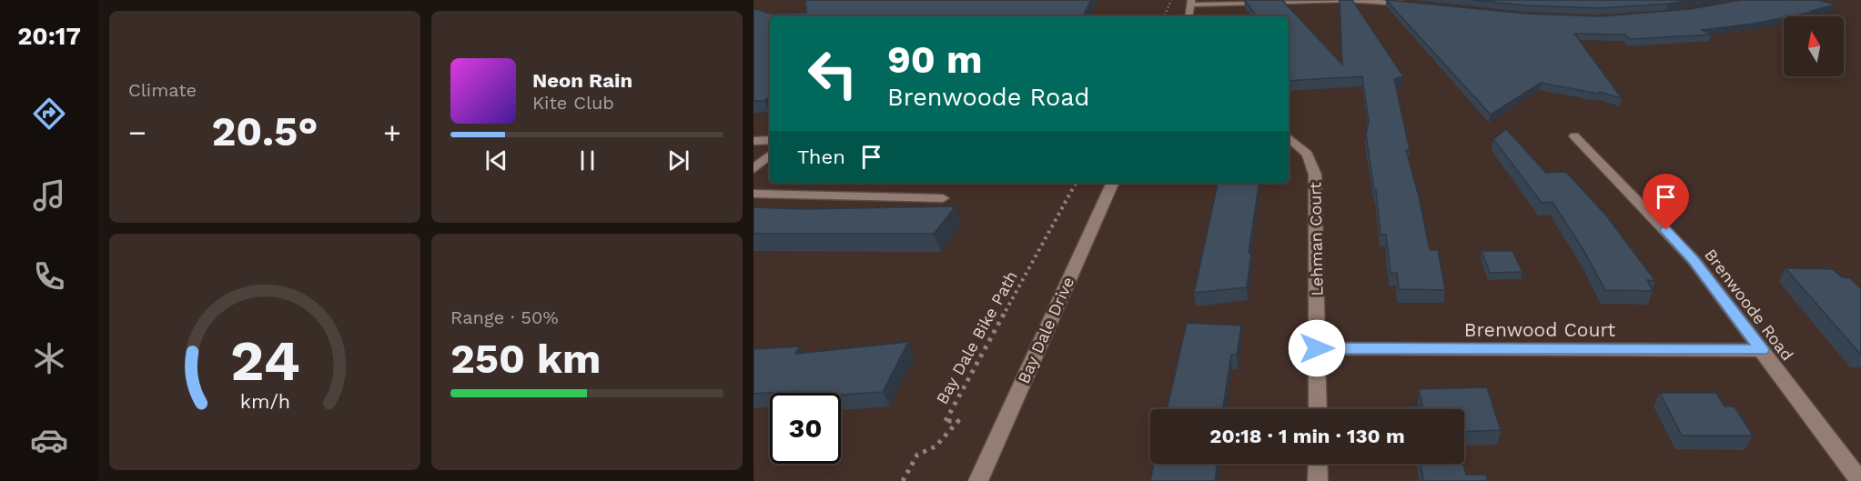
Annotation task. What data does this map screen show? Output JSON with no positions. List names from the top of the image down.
{
  "streets": {
    "street": [
      "Lehman Court",
      "Brenwoode Road",
      "Brenwood Court",
      "Bay Dale Drive"
    ],
    "path": ["Bay Dale Bike Path"]
  },
  "crossings": [
    ["Lehman Court", "Brenwood Court"],
    ["Brenwoode Road", "Brenwood Court"]
  ],
  "north": "top",
  "page": {
    "tabs": "20:17",
    "tile": [
      "Climate",
      ["Range · 50%", "250 km"]
    ],
    "turn": ["90 m", "Brenwoode Road"],
    "song": ["Neon Rain", "Kite Club"],
    "heat": ["−", "20.5°", "+"],
    "then": "Then",
    "limit": "30",
    "trip": "20:18 · 1 min · 130 m",
    "gauge": ["24", "km/h"]
  }
}
